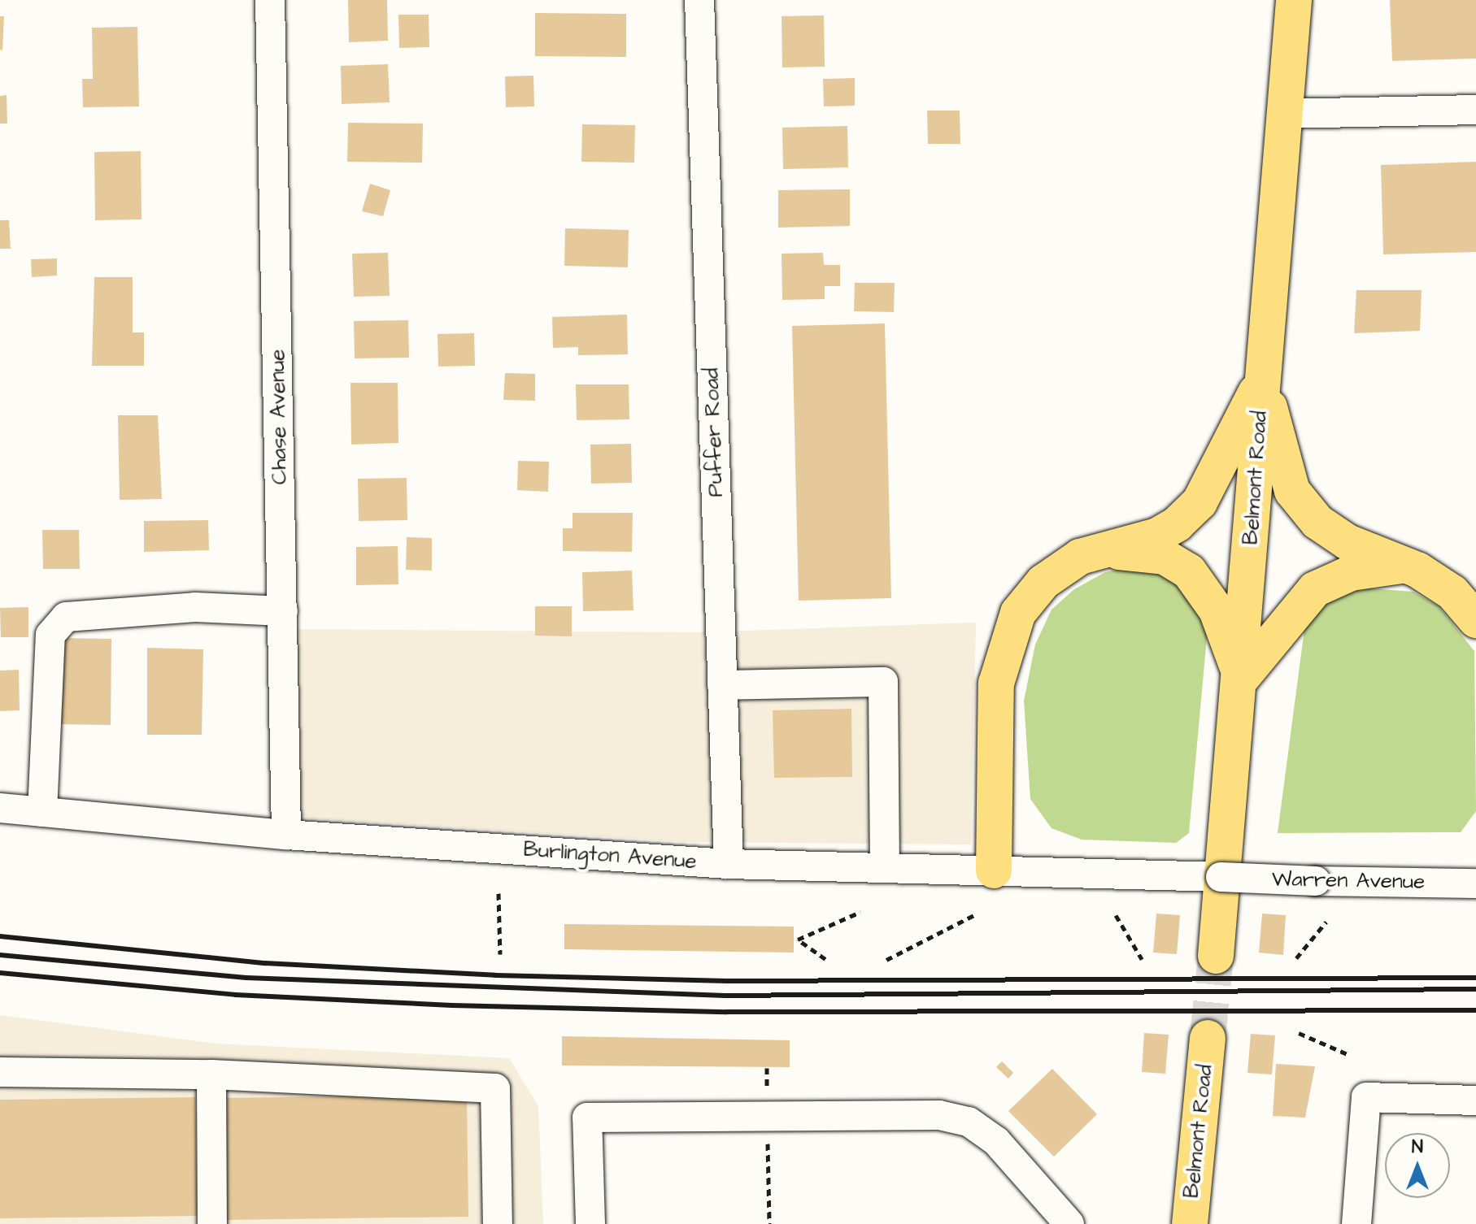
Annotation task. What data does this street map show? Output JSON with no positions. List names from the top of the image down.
{
  "streets": {
    "main road": ["Belmont Road"],
    "street": [
      "Chase Avenue",
      "Puffer Road",
      "Burlington Avenue",
      "Warren Avenue"
    ]
  },
  "crossings": [
    ["Chase Avenue", "Burlington Avenue"],
    ["Puffer Road", "Burlington Avenue"],
    ["Burlington Avenue", "Warren Avenue"]
  ],
  "north": "top"
}
